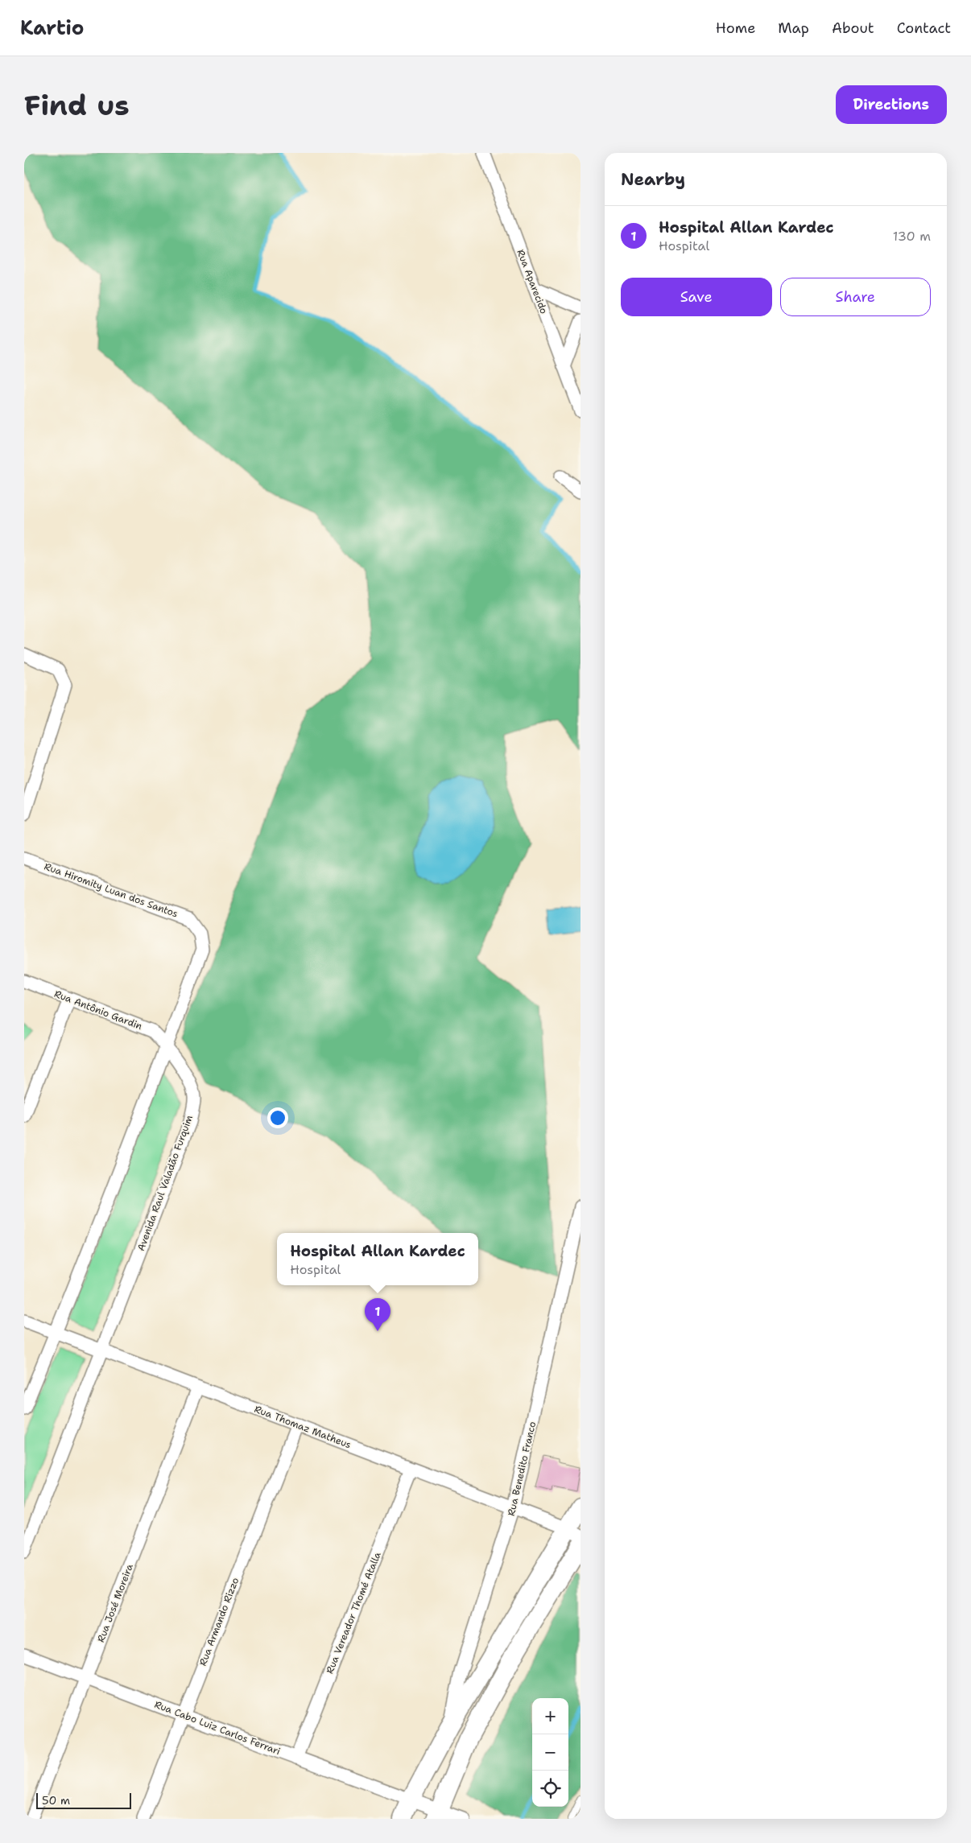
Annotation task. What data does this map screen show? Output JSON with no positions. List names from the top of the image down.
{
  "streets": {
    "street": [
      "Rua Aparecido",
      "Rua Hiromity Luan dos Santos",
      "Rua Antônio Gardin",
      "Avenida Raul Valadão Furquim",
      "Rua Thomaz Matheus",
      "Rua Benedito Franco",
      "Rua José Moreira",
      "Rua Vereador Thomé Atalla",
      "Rua Armando Rizzo",
      "Rua Cabo Luiz Carlos Ferrari"
    ]
  },
  "crossings": [
    ["Rua Hiromity Luan dos Santos", "Rua Antônio Gardin"],
    ["Rua Hiromity Luan dos Santos", "Avenida Raul Valadão Furquim"],
    ["Rua Antônio Gardin", "Avenida Raul Valadão Furquim"],
    ["Avenida Raul Valadão Furquim", "Rua Thomaz Matheus"],
    ["Rua Thomaz Matheus", "Rua Benedito Franco"],
    ["Rua Thomaz Matheus", "Rua José Moreira"],
    ["Rua Thomaz Matheus", "Rua Vereador Thomé Atalla"],
    ["Rua Thomaz Matheus", "Rua Armando Rizzo"],
    ["Rua José Moreira", "Rua Cabo Luiz Carlos Ferrari"],
    ["Rua Vereador Thomé Atalla", "Rua Cabo Luiz Carlos Ferrari"],
    ["Rua Armando Rizzo", "Rua Cabo Luiz Carlos Ferrari"]
  ],
  "scale_bar": "50 m",
  "page": {
    "header": "Kartio",
    "nav": [
      "Home",
      "Map",
      "About",
      "Contact"
    ],
    "buttons": [
      "Directions",
      ["Save", "Share"]
    ],
    "title": "Find us",
    "heading": "Nearby",
    "list": [
      {
        "mark": "1",
        "name": "Hospital Allan Kardec",
        "note": "Hospital",
        "value": "130 m"
      }
    ],
    "popup": ["Hospital Allan Kardec", "Hospital"],
    "pins": "1",
    "map_buttons": ["+", "−"],
    "scale": "50 m"
  }
}
